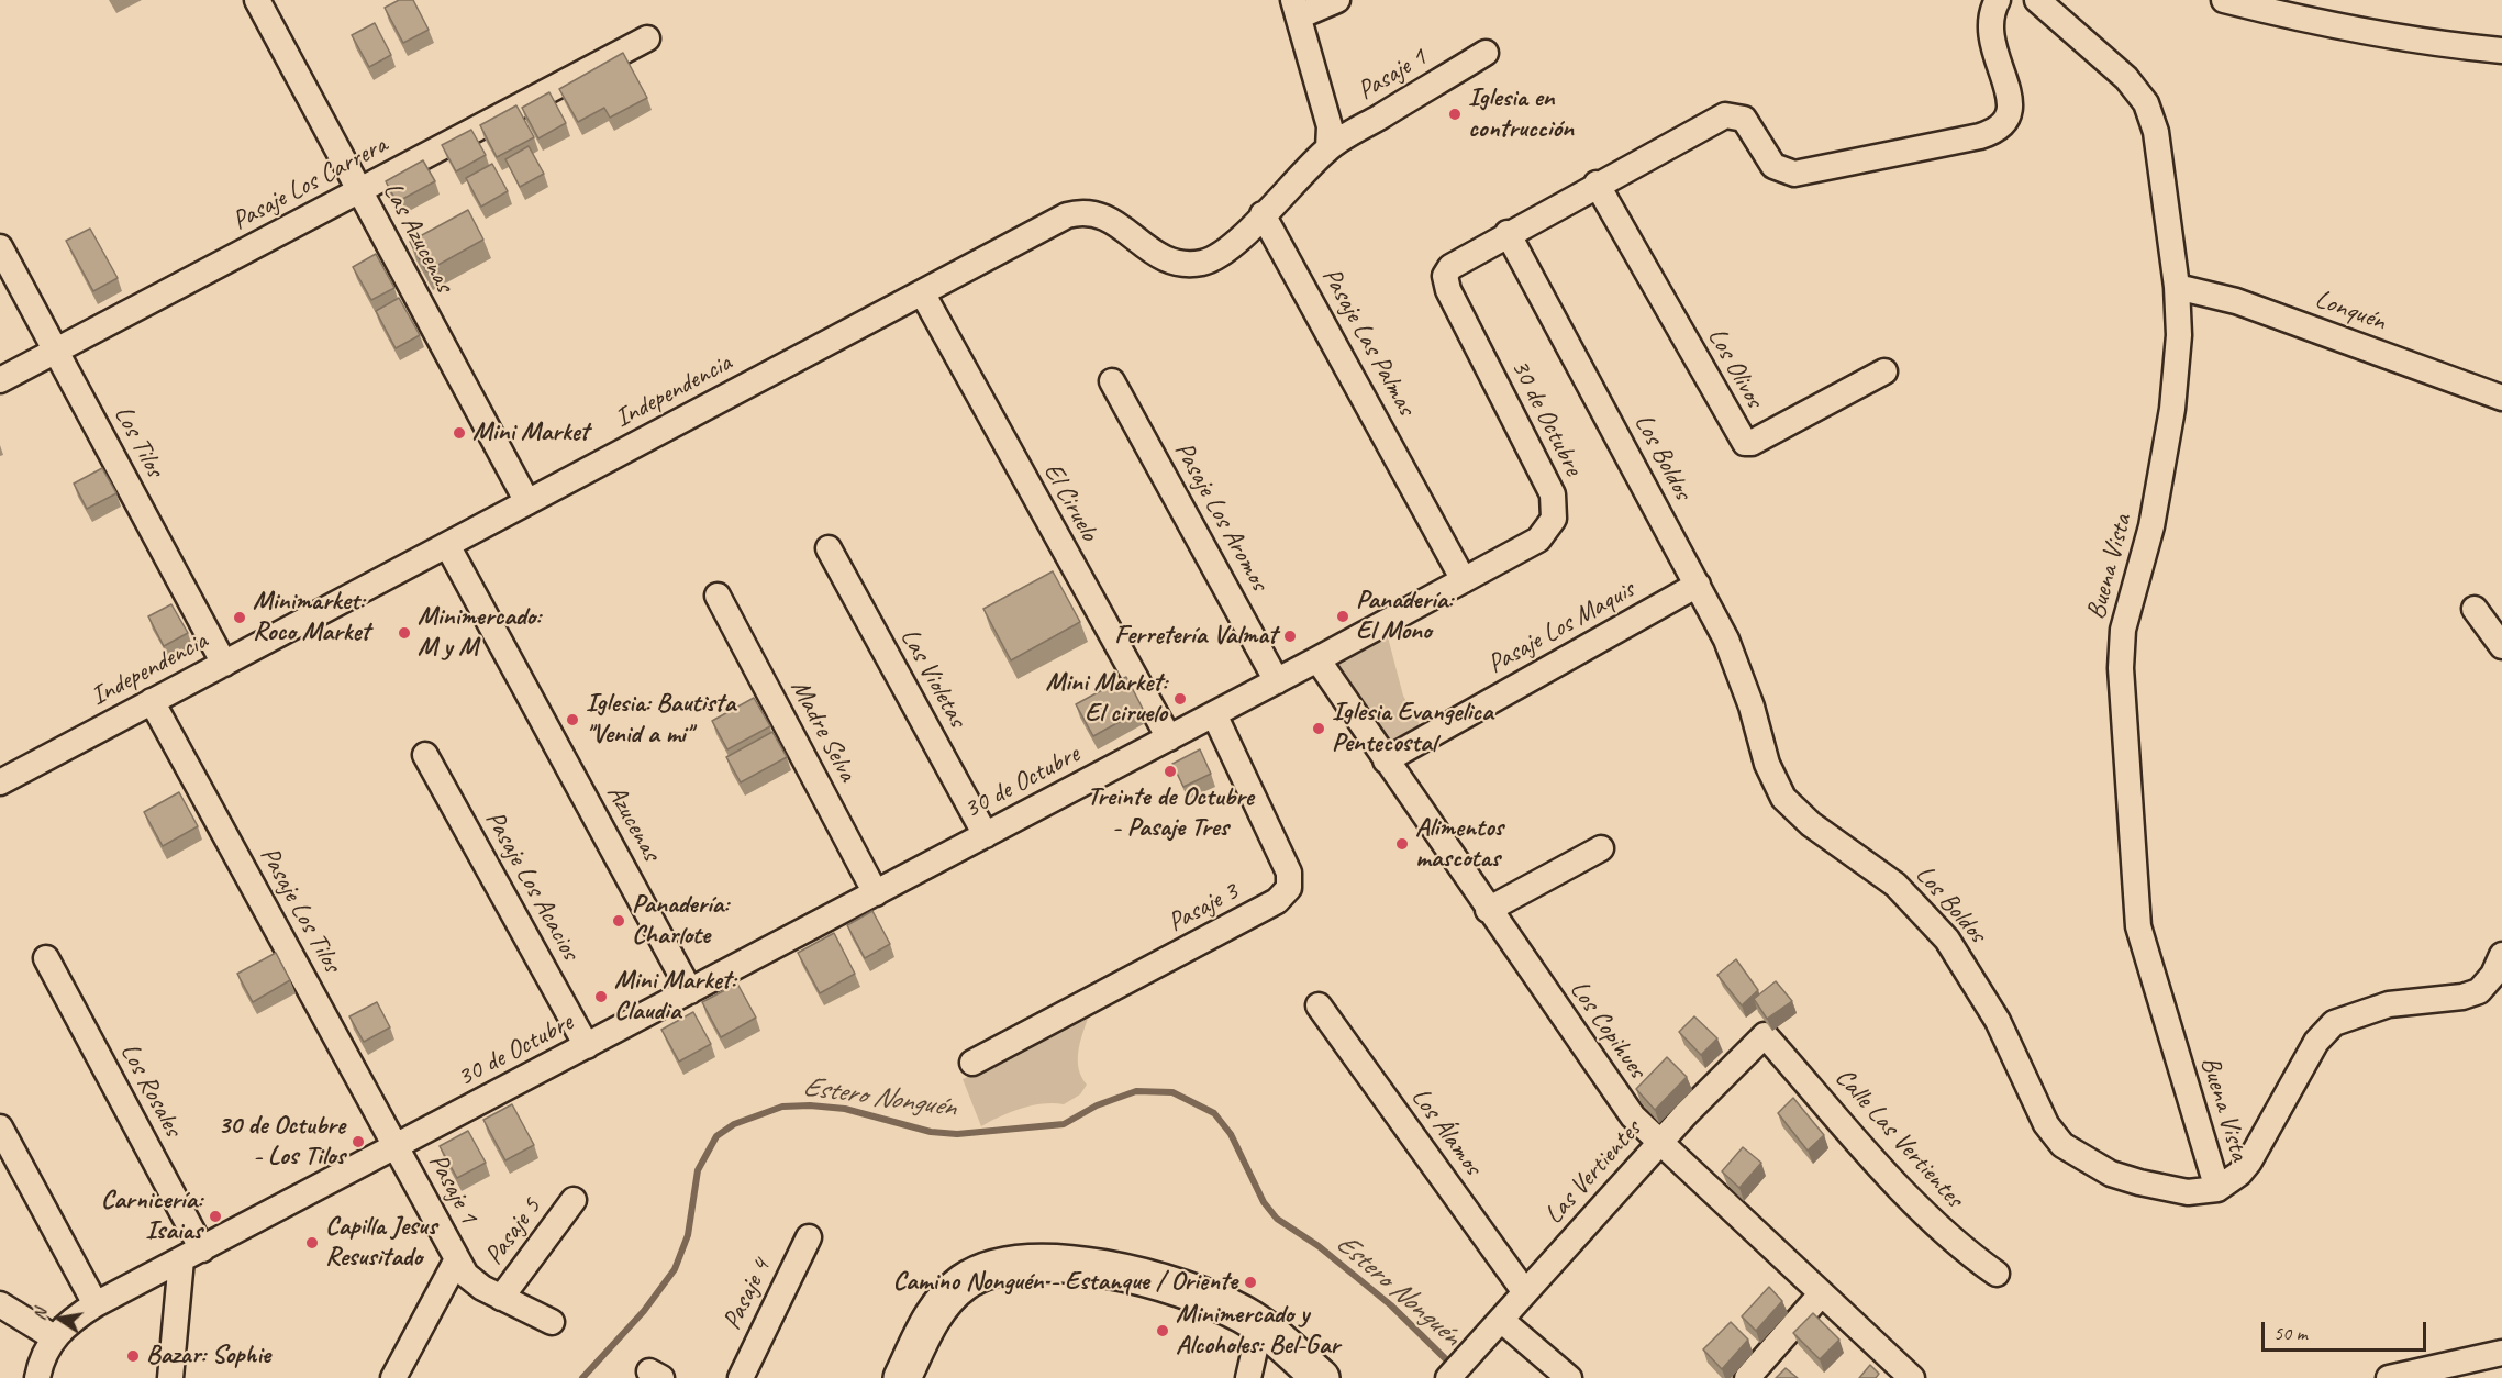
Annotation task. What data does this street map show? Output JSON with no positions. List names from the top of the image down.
{
  "streets": {
    "street": [
      "Pasaje 1",
      "Pasaje Los Carrera",
      "Las Azucenas",
      "Lonquén",
      "Pasaje Las Palmas",
      "Los Olivos",
      "Independencia",
      "30 de Octubre",
      "Los Tilos",
      "Los Boldos",
      "El Ciruelo",
      "Pasaje Los Aromos",
      "Buena Vista",
      "Pasaje Los Maquis",
      "Las Violetas",
      "Madre Selva",
      "Azucenas",
      "Pasaje Los Acacios",
      "Pasaje 3",
      "Pasaje Los Tilos",
      "Los Copihues",
      "Los Rosales",
      "Los Álamos",
      "Calle Las Vertientes",
      "Las Vertientes",
      "Pasaje 5",
      "Pasaje 4"
    ]
  },
  "crossings": [
    ["Pasaje 1", "30 de Octubre"],
    ["Pasaje 1", "Pasaje Los Tilos"],
    ["Pasaje 1", "Pasaje 5"],
    ["Pasaje Los Carrera", "Las Azucenas"],
    ["Pasaje Los Carrera", "Los Tilos"],
    ["Las Azucenas", "Independencia"],
    ["Lonquén", "Buena Vista"],
    ["Pasaje Las Palmas", "Independencia"],
    ["Pasaje Las Palmas", "30 de Octubre"],
    ["Los Olivos", "30 de Octubre"],
    ["Independencia", "Los Tilos"],
    ["Independencia", "El Ciruelo"],
    ["Independencia", "Azucenas"],
    ["Independencia", "Pasaje Los Tilos"],
    ["30 de Octubre", "Los Boldos"],
    ["30 de Octubre", "El Ciruelo"],
    ["30 de Octubre", "Pasaje Los Aromos"],
    ["30 de Octubre", "Las Violetas"],
    ["30 de Octubre", "Madre Selva"],
    ["30 de Octubre", "Azucenas"],
    ["30 de Octubre", "Pasaje Los Acacios"],
    ["30 de Octubre", "Pasaje 3"],
    ["30 de Octubre", "Pasaje Los Tilos"],
    ["30 de Octubre", "Los Copihues"],
    ["30 de Octubre", "Los Rosales"],
    ["Los Boldos", "Buena Vista"],
    ["Los Boldos", "Pasaje Los Maquis"],
    ["Pasaje Los Maquis", "Los Copihues"],
    ["Los Copihues", "Las Vertientes"],
    ["Los Álamos", "Las Vertientes"],
    ["Calle Las Vertientes", "Las Vertientes"]
  ],
  "water": ["Estero Nonguén"],
  "places": [
    "Iglesia en contrucción",
    "Mini Market",
    "Panadería: El Mono",
    "Minimarket: Roco Market",
    "Minimercado: M y M",
    "Ferretería Valmat",
    "Mini Market: El ciruelo",
    "Iglesia: Bautista \"Venid a mi\"",
    "Iglesia Evangelica Pentecostal",
    "Treinte de Octubre - Pasaje Tres",
    "Alimentos mascotas",
    "Panadería: Charlote",
    "Mini Market: Claudia",
    "30 de Octubre - Los Tilos",
    "Carnicería: Isaias",
    "Capilla Jesus Resusitado",
    "Camino Nonguén - Estanque / Oriente",
    "Minimercado y Alcoholes: Bel-Gar",
    "Bazar: Sophie"
  ],
  "scale_bar": "50 m",
  "north": "left"
}
